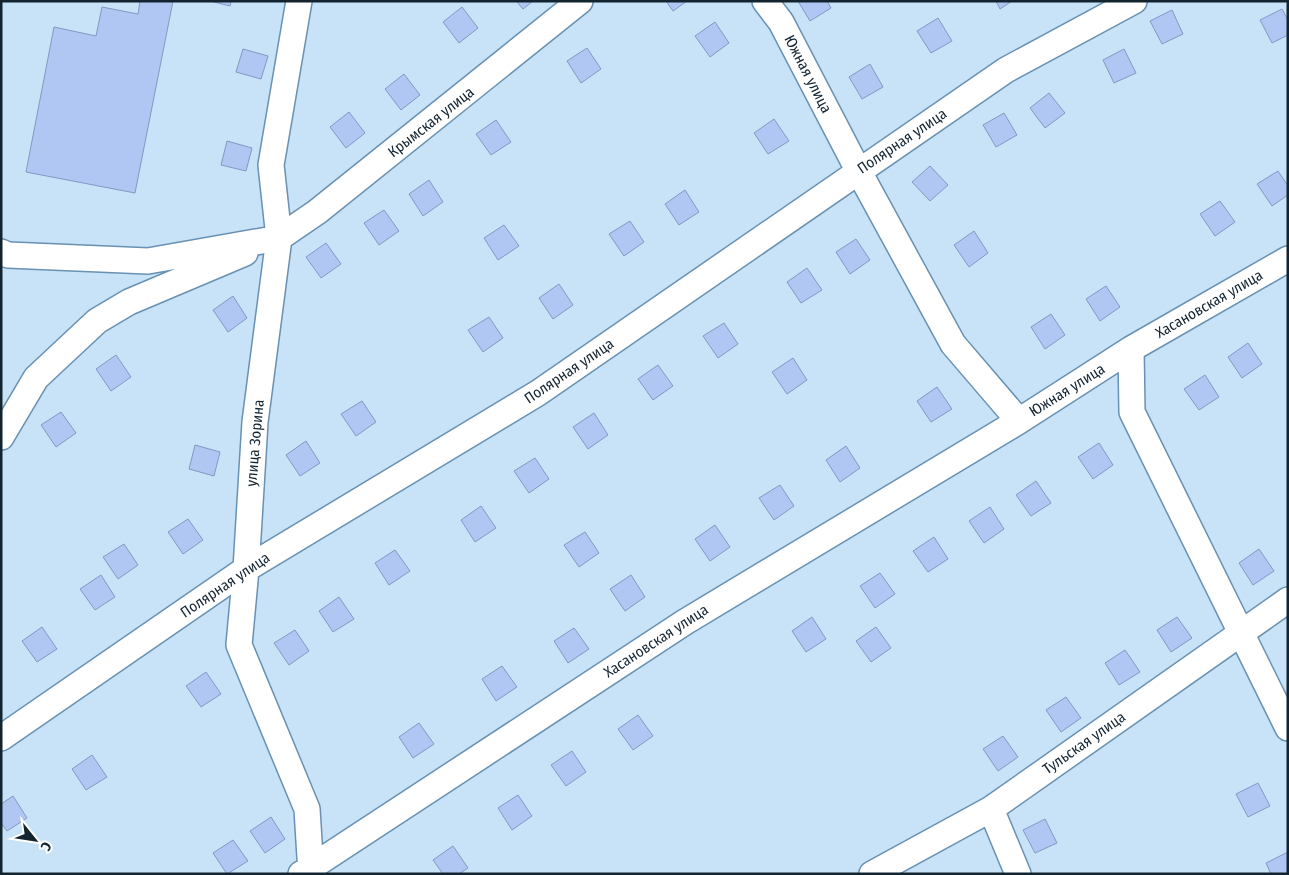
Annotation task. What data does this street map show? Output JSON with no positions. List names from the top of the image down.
{
  "streets": {
    "street": [
      "Южная улица",
      "Крымская улица",
      "Полярная улица",
      "Хасановская улица",
      "улица Зорина",
      "Тульская улица"
    ]
  },
  "crossings": [
    ["Южная улица", "Полярная улица"],
    ["Южная улица", "Хасановская улица"],
    ["Крымская улица", "улица Зорина"],
    ["Полярная улица", "улица Зорина"],
    ["Хасановская улица", "улица Зорина"]
  ],
  "north": "bottom right"
}
